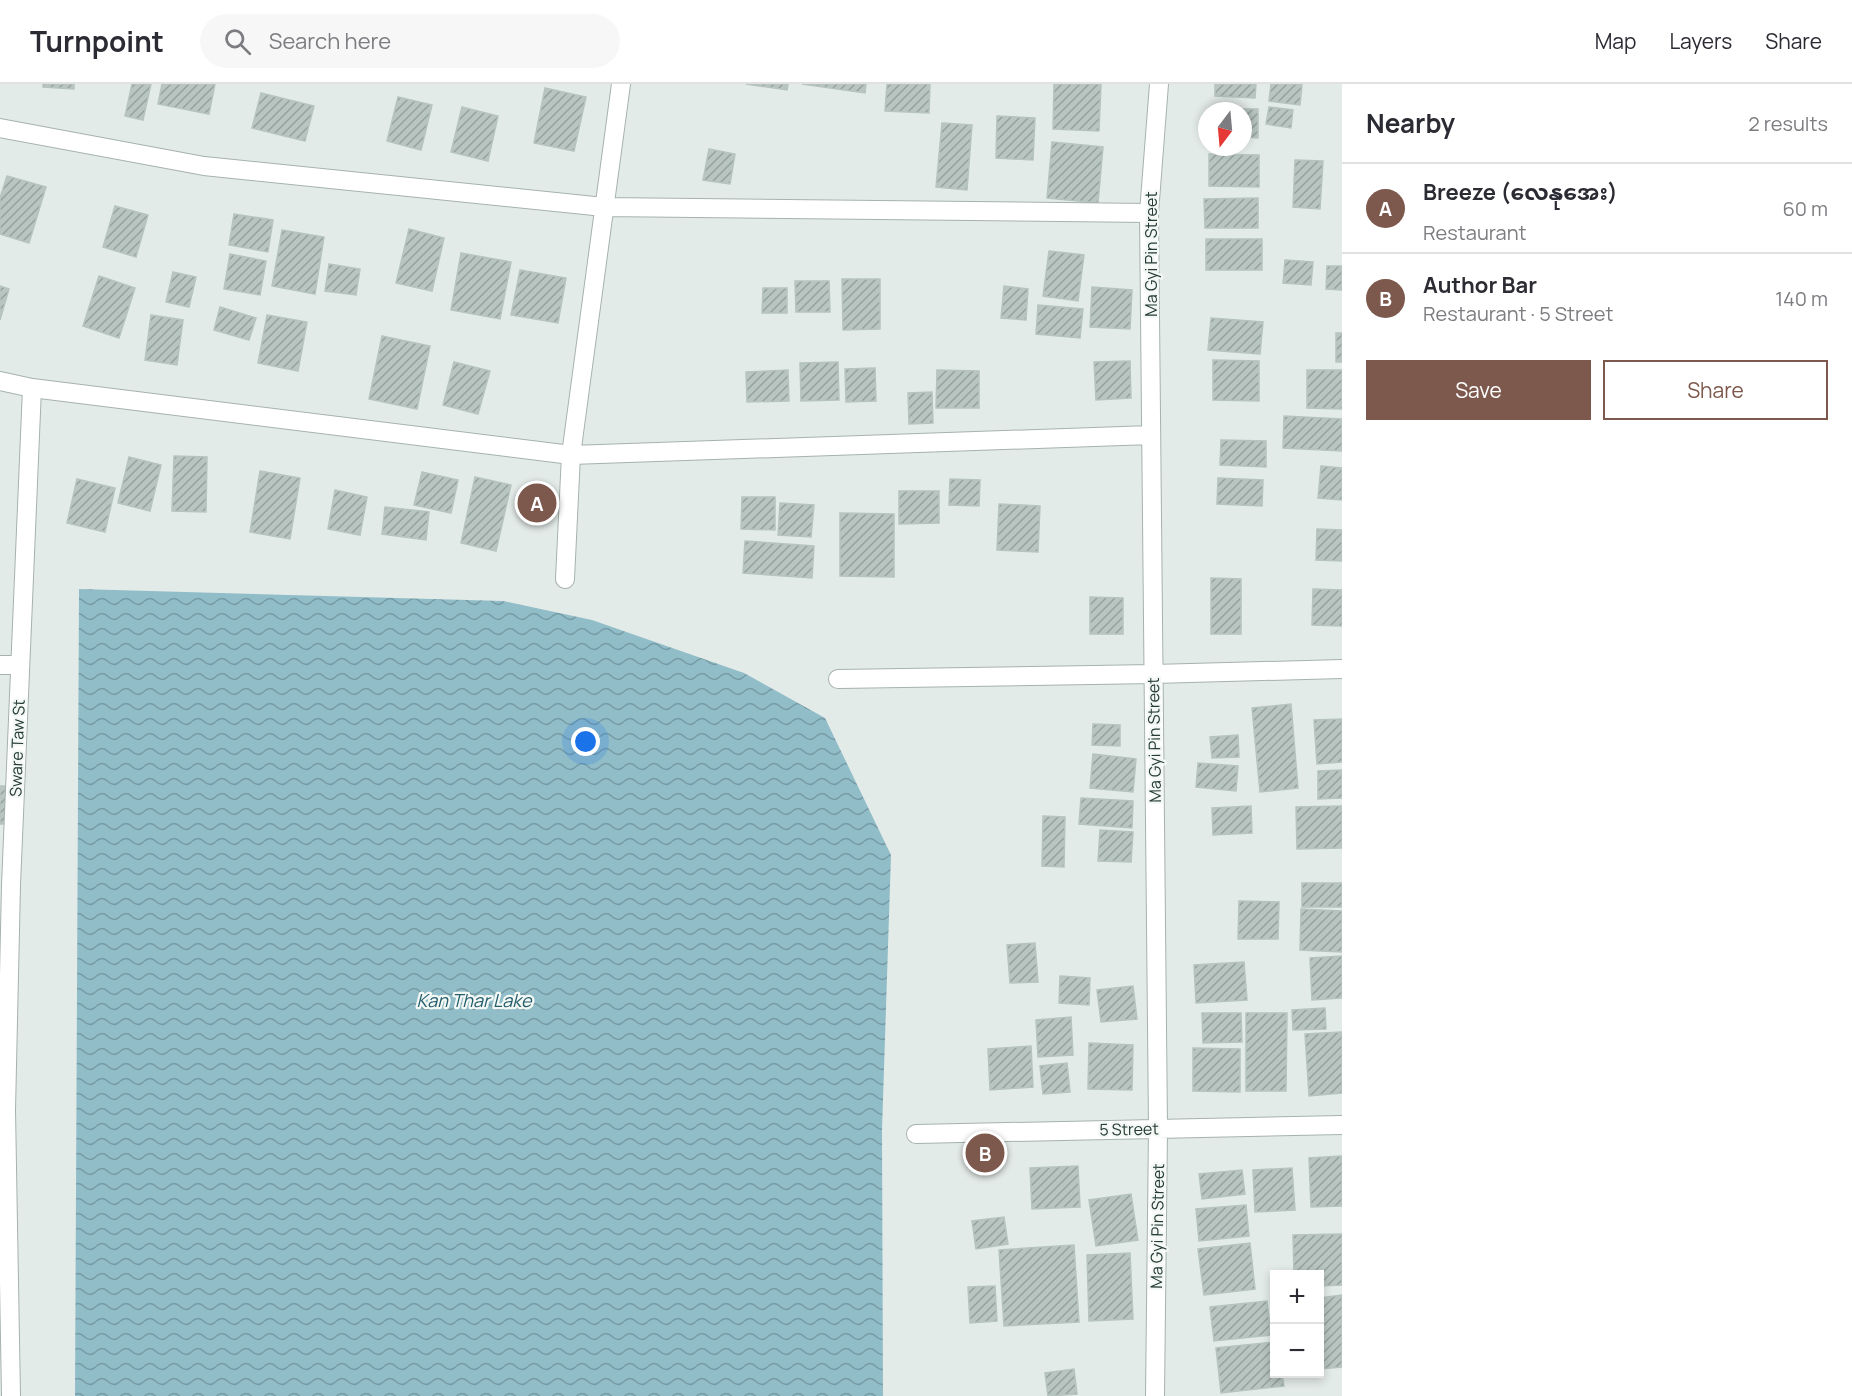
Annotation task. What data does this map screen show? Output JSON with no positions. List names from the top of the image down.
{
  "streets": {
    "street": ["Ma Gyi Pin Street", "Sware Taw St", "5 Street"]
  },
  "crossings": [
    ["Ma Gyi Pin Street", "5 Street"]
  ],
  "water": ["Kan Thar Lake"],
  "north": "bottom",
  "page": {
    "header": "Turnpoint",
    "search": "Search here",
    "nav": ["Map", "Layers", "Share"],
    "heading": ["Nearby", "2 results"],
    "list": [
      {
        "mark": "A",
        "name": "Breeze (လေနုအေး)",
        "note": "Restaurant",
        "value": "60 m"
      },
      {
        "mark": "B",
        "name": "Author Bar",
        "note": "Restaurant · 5 Street",
        "value": "140 m"
      }
    ],
    "buttons": ["Save", "Share"],
    "pins": ["A", "B"],
    "map_buttons": ["+", "−"]
  }
}
